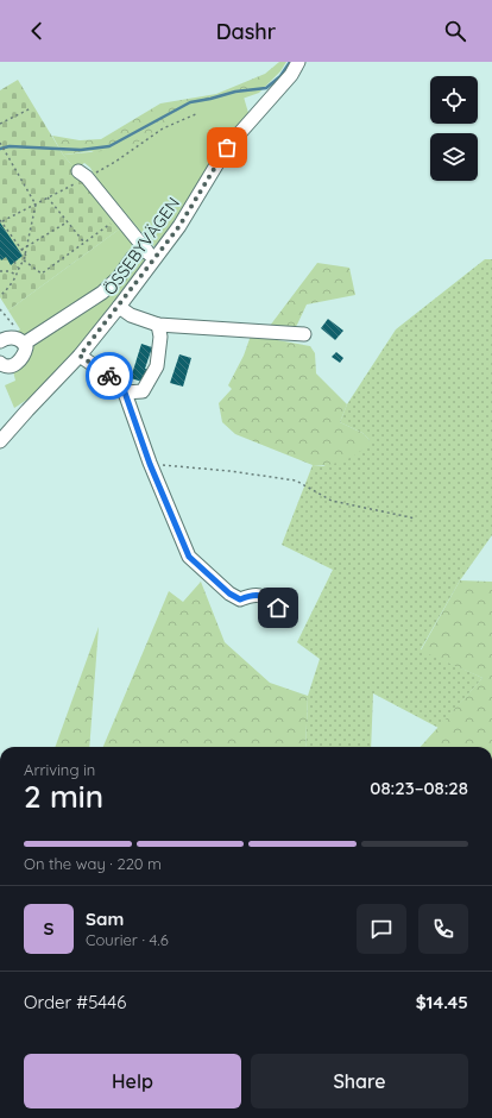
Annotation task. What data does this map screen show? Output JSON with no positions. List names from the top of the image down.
{
  "streets": {
    "street": ["ÖSSEBYVÄGEN"]
  },
  "page": {
    "header": "Dashr",
    "heading": ["2 min", "Arriving in", "08:23–08:28"],
    "panel": [
      "Sam",
      "Courier · 4.6",
      "Order #5446",
      "$14.45"
    ],
    "bar": "On the way · 220 m",
    "round": "S",
    "buttons": ["Help", "Share"]
  }
}
